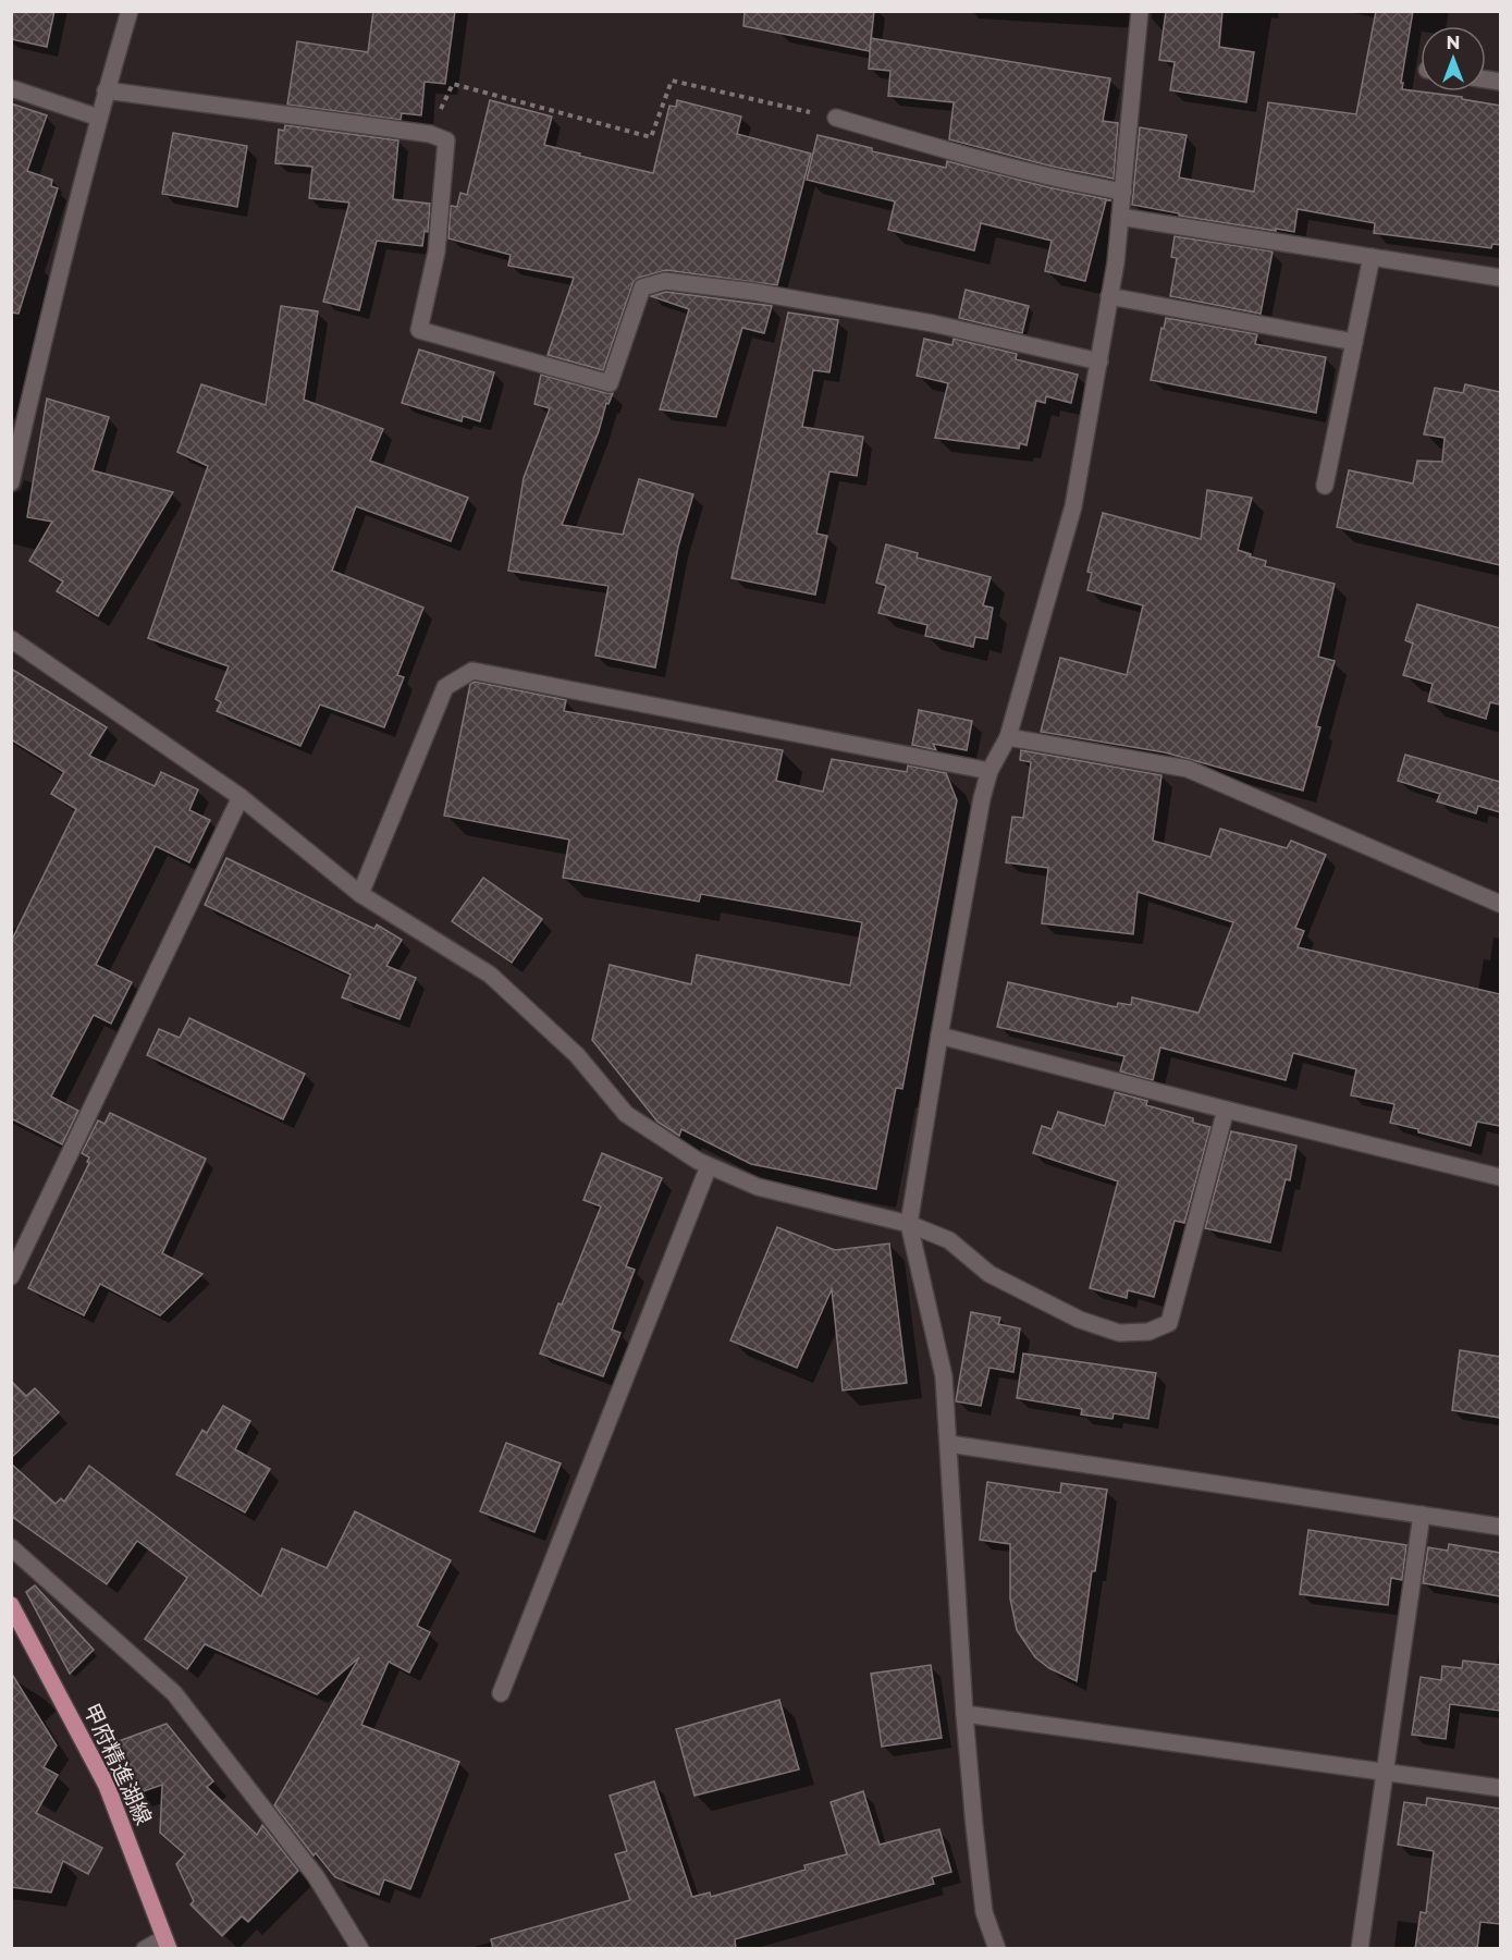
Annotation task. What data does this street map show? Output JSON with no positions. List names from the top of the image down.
{
  "streets": {
    "main road": ["甲府精進湖線"]
  },
  "north": "top"
}
